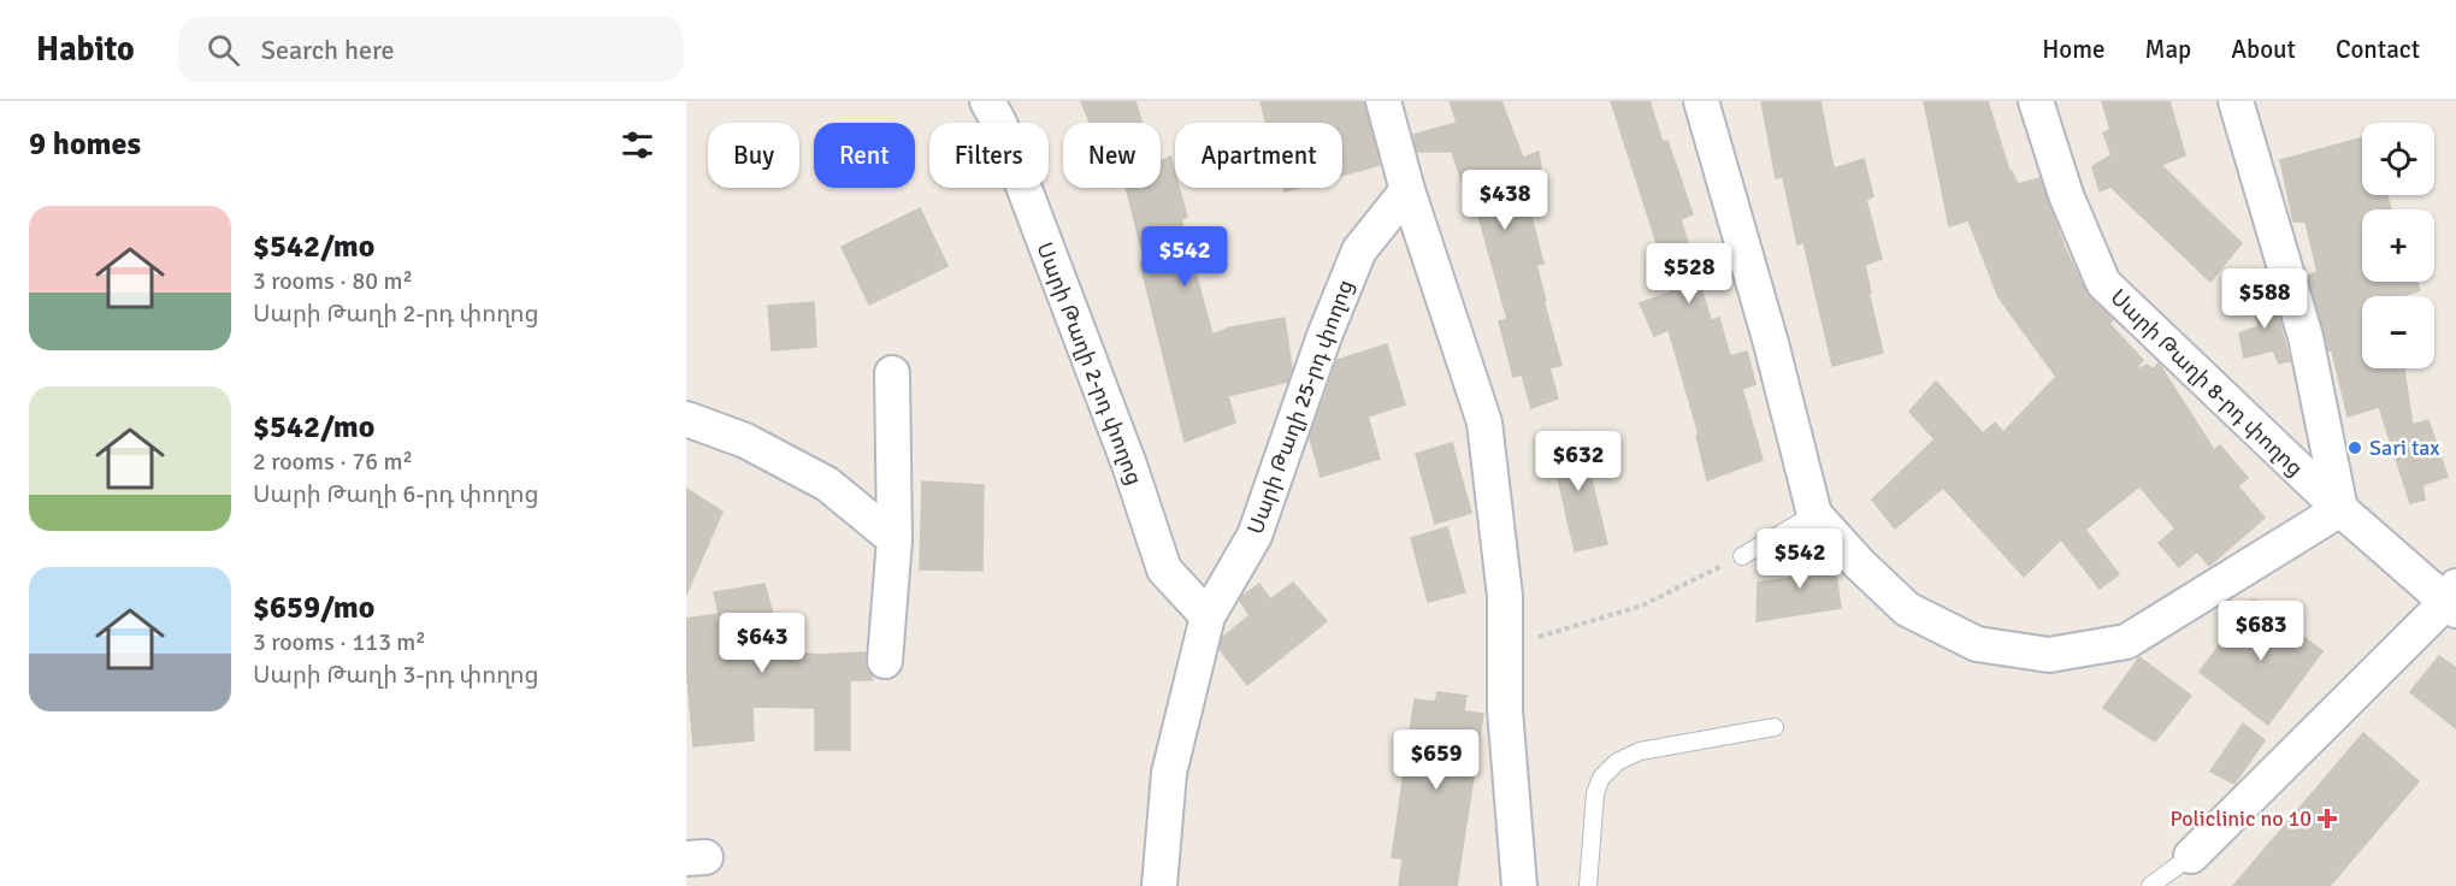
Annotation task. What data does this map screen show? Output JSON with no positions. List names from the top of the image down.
{
  "streets": {
    "street": ["Սարի Թաղի 2-րդ փողոց", "Սարի Թաղի 8-րդ փողոց", "Սարի Թաղի 25-րդ փողոց"]
  },
  "crossings": [
    ["Սարի Թաղի 2-րդ փողոց", "Սարի Թաղի 25-րդ փողոց"]
  ],
  "places": {
    "other": ["Sari tax"],
    "health": ["Policlinic no 10"]
  },
  "page": {
    "header": "Habito",
    "search": "Search here",
    "nav": [
      "Home",
      "Map",
      "About",
      "Contact"
    ],
    "heading": "9 homes",
    "map_buttons": ["+", "−"],
    "chip": [
      "Buy",
      "Rent",
      "Filters",
      "New",
      "Apartment"
    ],
    "price": [
      "$438",
      "$542",
      "$528",
      "$588",
      "$632",
      "$542",
      "$683",
      "$643",
      "$659"
    ],
    "list": [
      {
        "name": "$542/mo",
        "note": "3 rooms · 80 m² · Սարի Թաղի 2-րդ փողոց"
      },
      {
        "name": "$542/mo",
        "note": "2 rooms · 76 m² · Սարի Թաղի 6-րդ փողոց"
      },
      {
        "name": "$659/mo",
        "note": "3 rooms · 113 m² · Սարի Թաղի 3-րդ փողոց"
      }
    ]
  }
}
